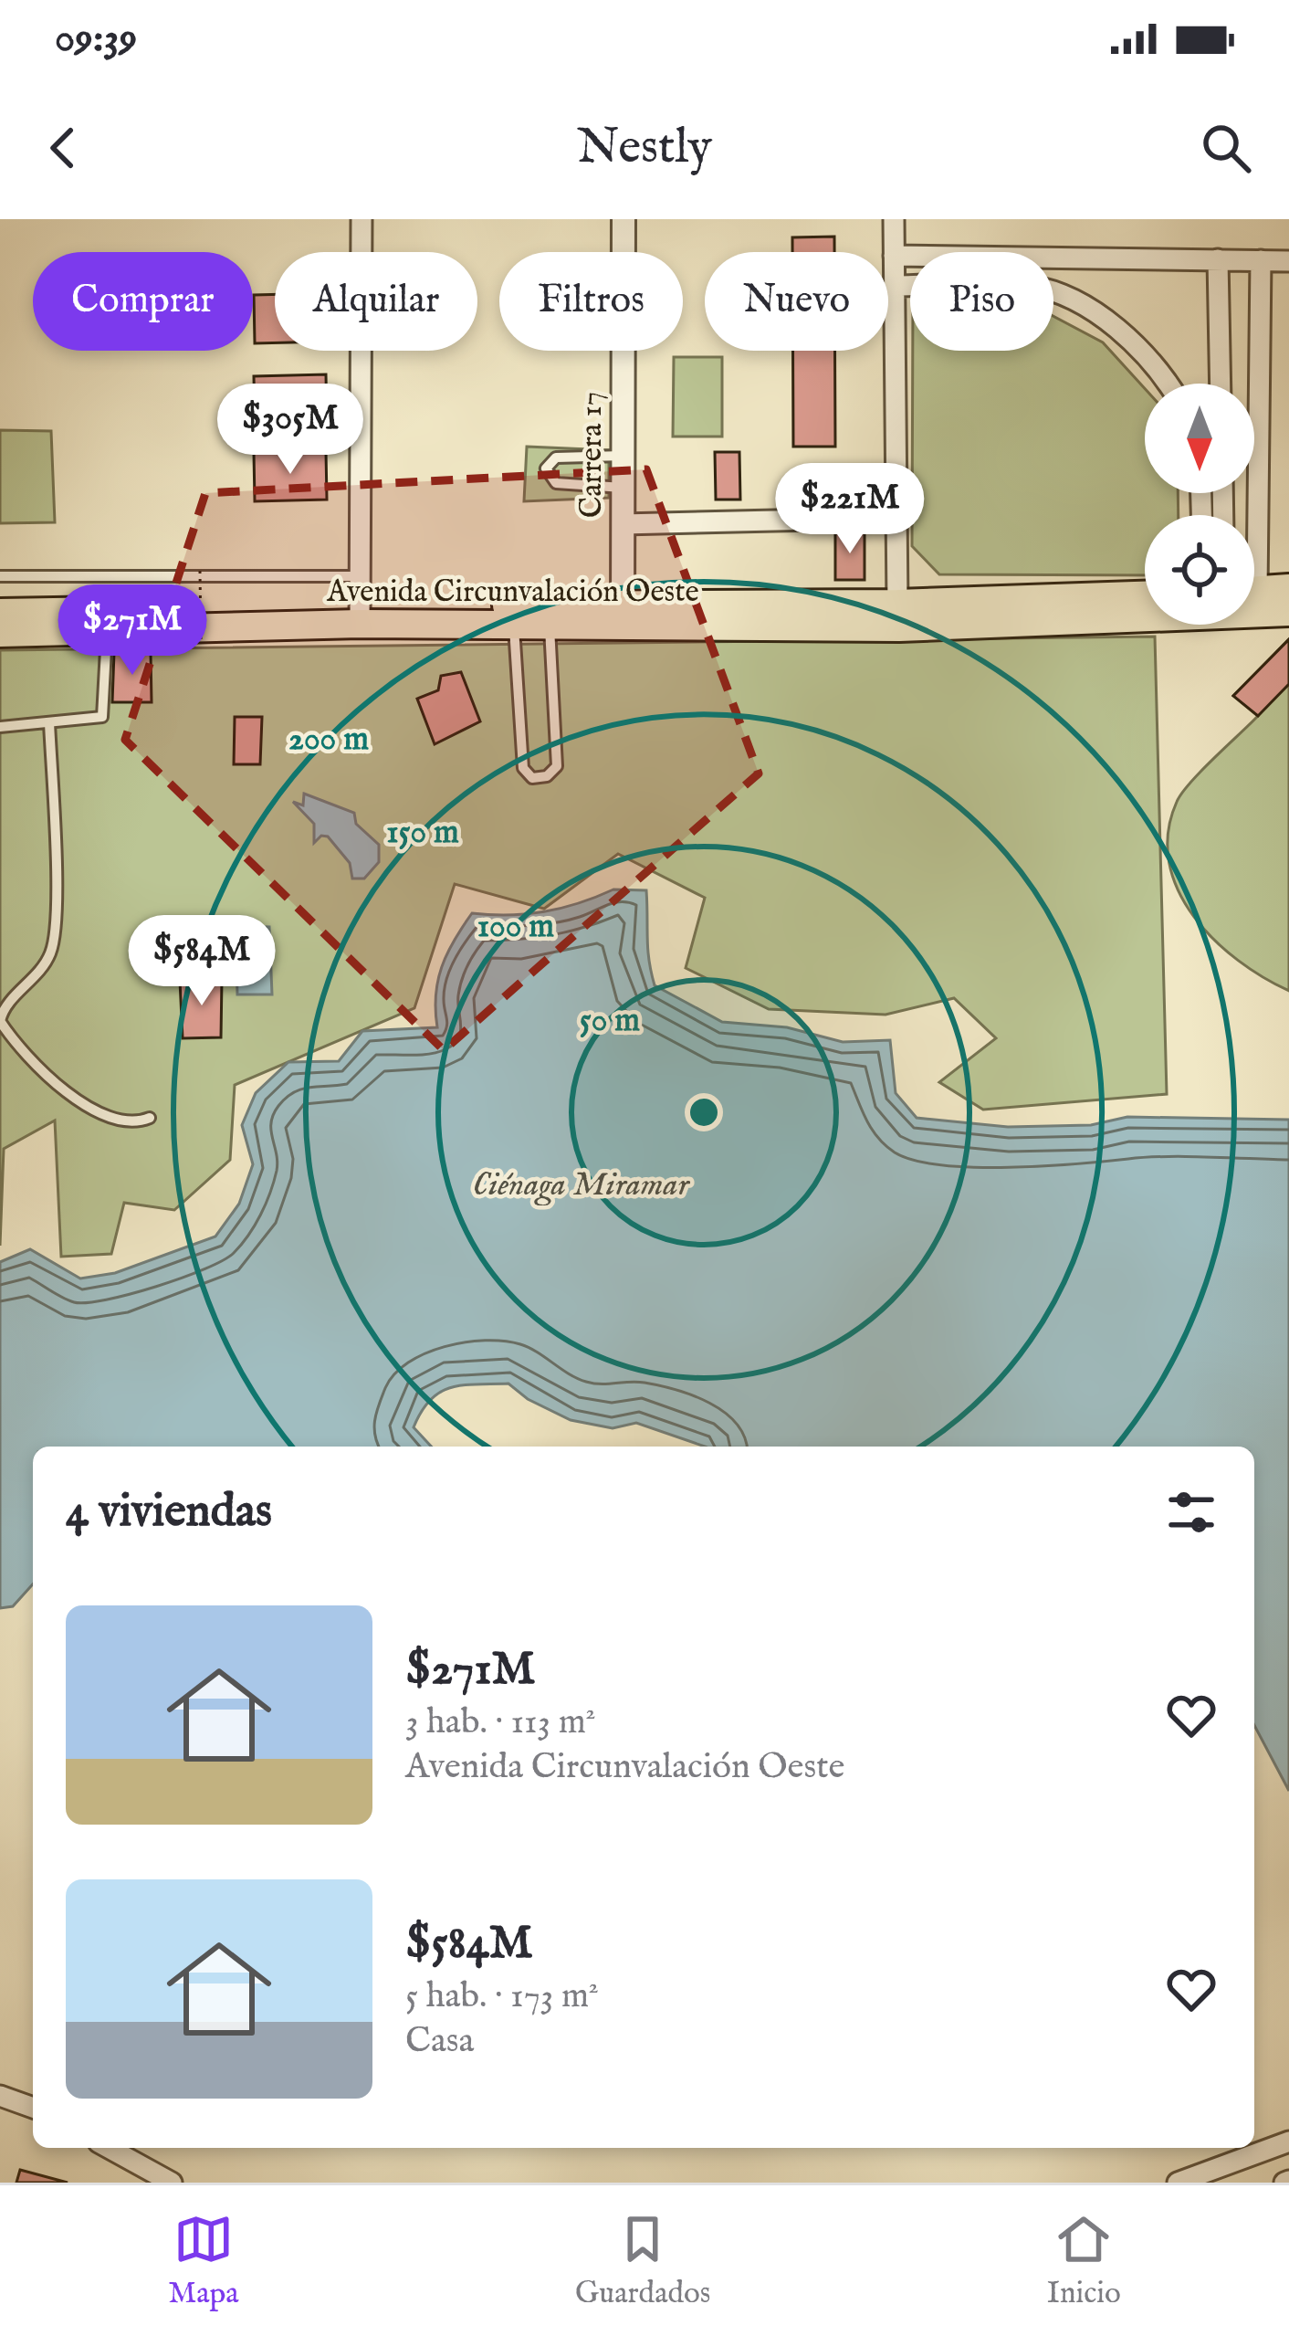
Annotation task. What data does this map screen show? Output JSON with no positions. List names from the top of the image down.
{
  "streets": {
    "main road": ["Avenida Circunvalación Oeste"],
    "street": ["Carrera 17"]
  },
  "crossings": [
    ["Carrera 17", "Avenida Circunvalación Oeste"]
  ],
  "water": ["Ciénaga Miramar"],
  "north": "bottom",
  "page": {
    "status": "09:39",
    "header": "Nestly",
    "chip": [
      "Comprar",
      "Alquilar",
      "Filtros",
      "Nuevo",
      "Piso"
    ],
    "price": [
      "$305M",
      "$221M",
      "$271M",
      "$584M"
    ],
    "heading": "4 viviendas",
    "list": [
      {
        "name": "$271M",
        "note": "3 hab. · 113 m² · Avenida Circunvalación Oeste"
      },
      {
        "name": "$584M",
        "note": "5 hab. · 173 m² · Casa"
      }
    ],
    "tabs": ["Mapa", "Guardados", "Inicio"]
  },
  "rings": [
    "200 m",
    "150 m",
    "100 m",
    "50 m"
  ]
}
